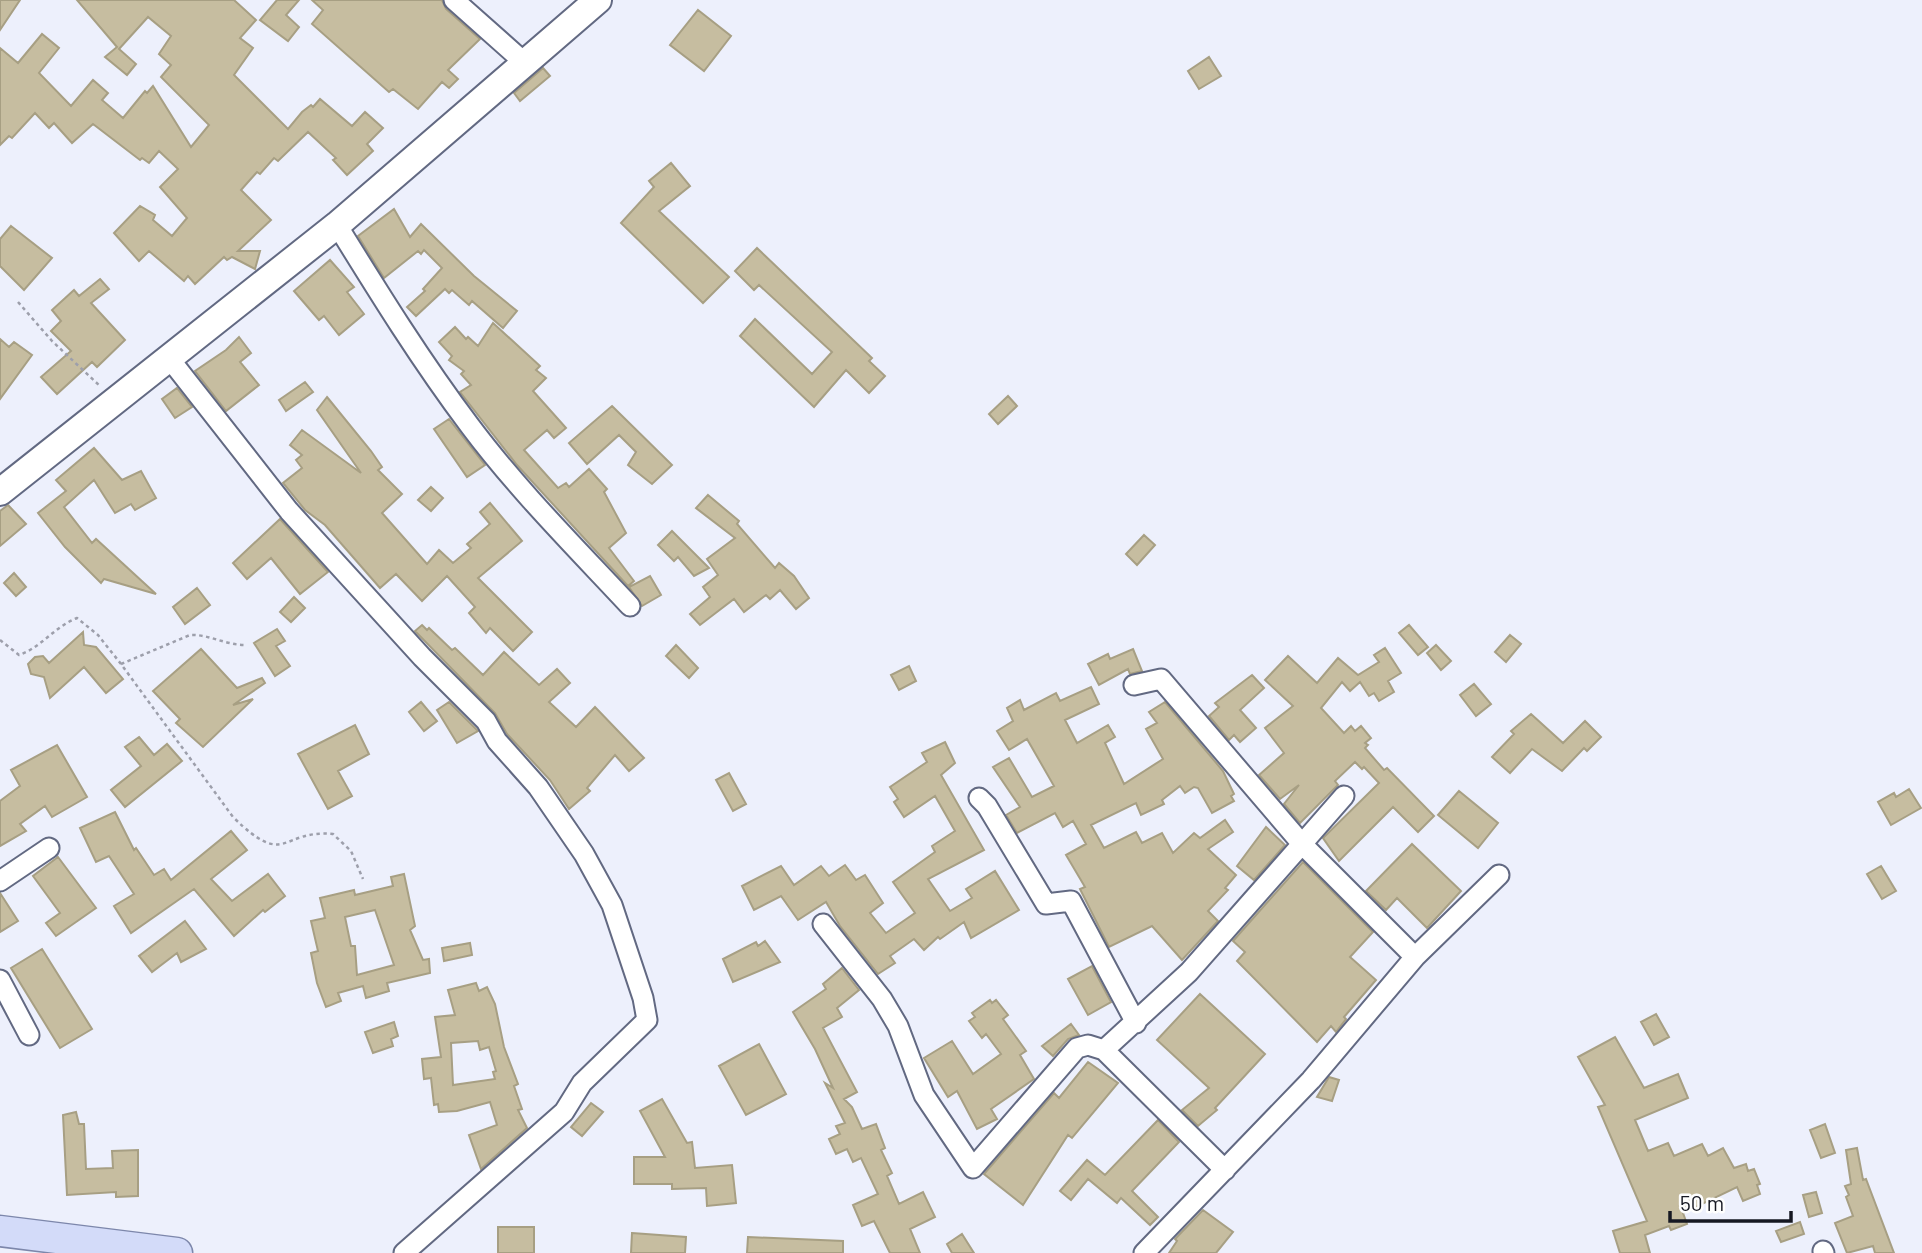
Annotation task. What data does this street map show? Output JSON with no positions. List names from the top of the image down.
{
  "scale_bar": "50 m"
}
